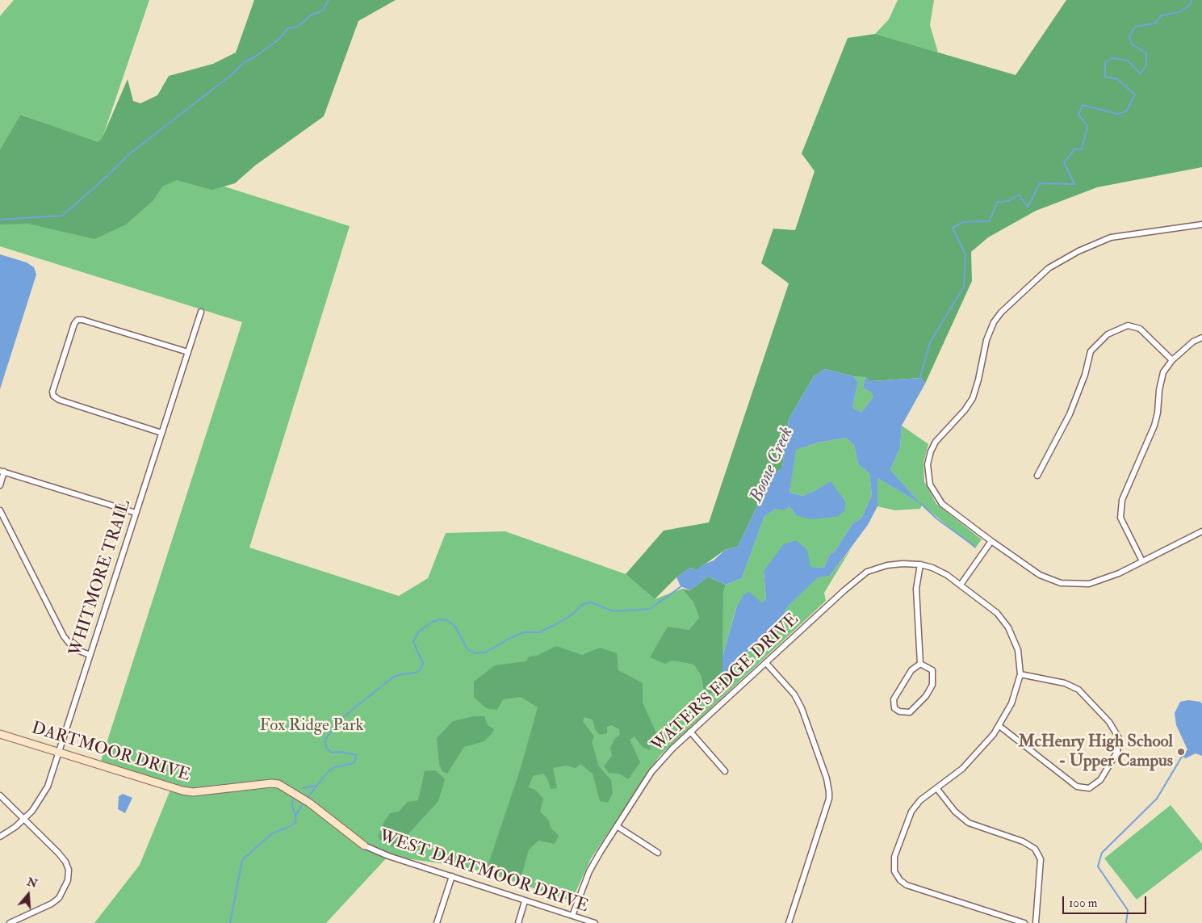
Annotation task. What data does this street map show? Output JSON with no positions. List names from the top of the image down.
{
  "streets": {
    "street": [
      "WHITMORE TRAIL",
      "WATER’S EDGE DRIVE",
      "DARTMOOR DRIVE",
      "WEST DARTMOOR DRIVE"
    ]
  },
  "crossings": [
    ["WHITMORE TRAIL", "DARTMOOR DRIVE"],
    ["WATER’S EDGE DRIVE", "WEST DARTMOOR DRIVE"],
    ["DARTMOOR DRIVE", "WEST DARTMOOR DRIVE"]
  ],
  "water": ["Boone Creek"],
  "parks": ["Fox Ridge Park"],
  "places": ["McHenry High School - Upper Campus"],
  "scale_bar": "100 m",
  "north": "top"
}
